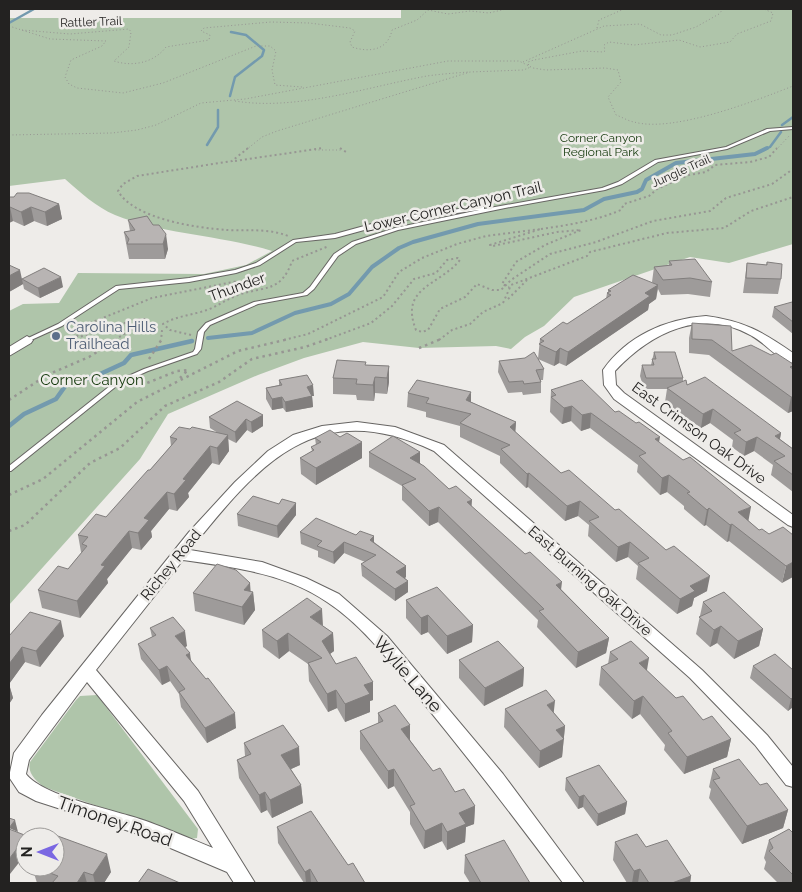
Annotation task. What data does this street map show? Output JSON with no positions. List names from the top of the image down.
{
  "streets": {
    "street": [
      "East Crimson Oak Drive",
      "Richey Road",
      "East Burning Oak Drive",
      "Wylie Lane",
      "Timoney Road"
    ],
    "lane": ["Lower Corner Canyon Trail"],
    "path": ["Rattler Trail", "Jungle Trail", "Thunder"]
  },
  "crossings": [
    ["Jungle Trail", "Lower Corner Canyon Trail"],
    ["Lower Corner Canyon Trail", "Thunder"],
    ["Richey Road", "East Burning Oak Drive"],
    ["Richey Road", "Wylie Lane"],
    ["Richey Road", "Timoney Road"]
  ],
  "parks": ["Corner Canyon Regional Park", "Corner Canyon"],
  "places": ["Carolina Hills Trailhead"],
  "north": "left"
}
